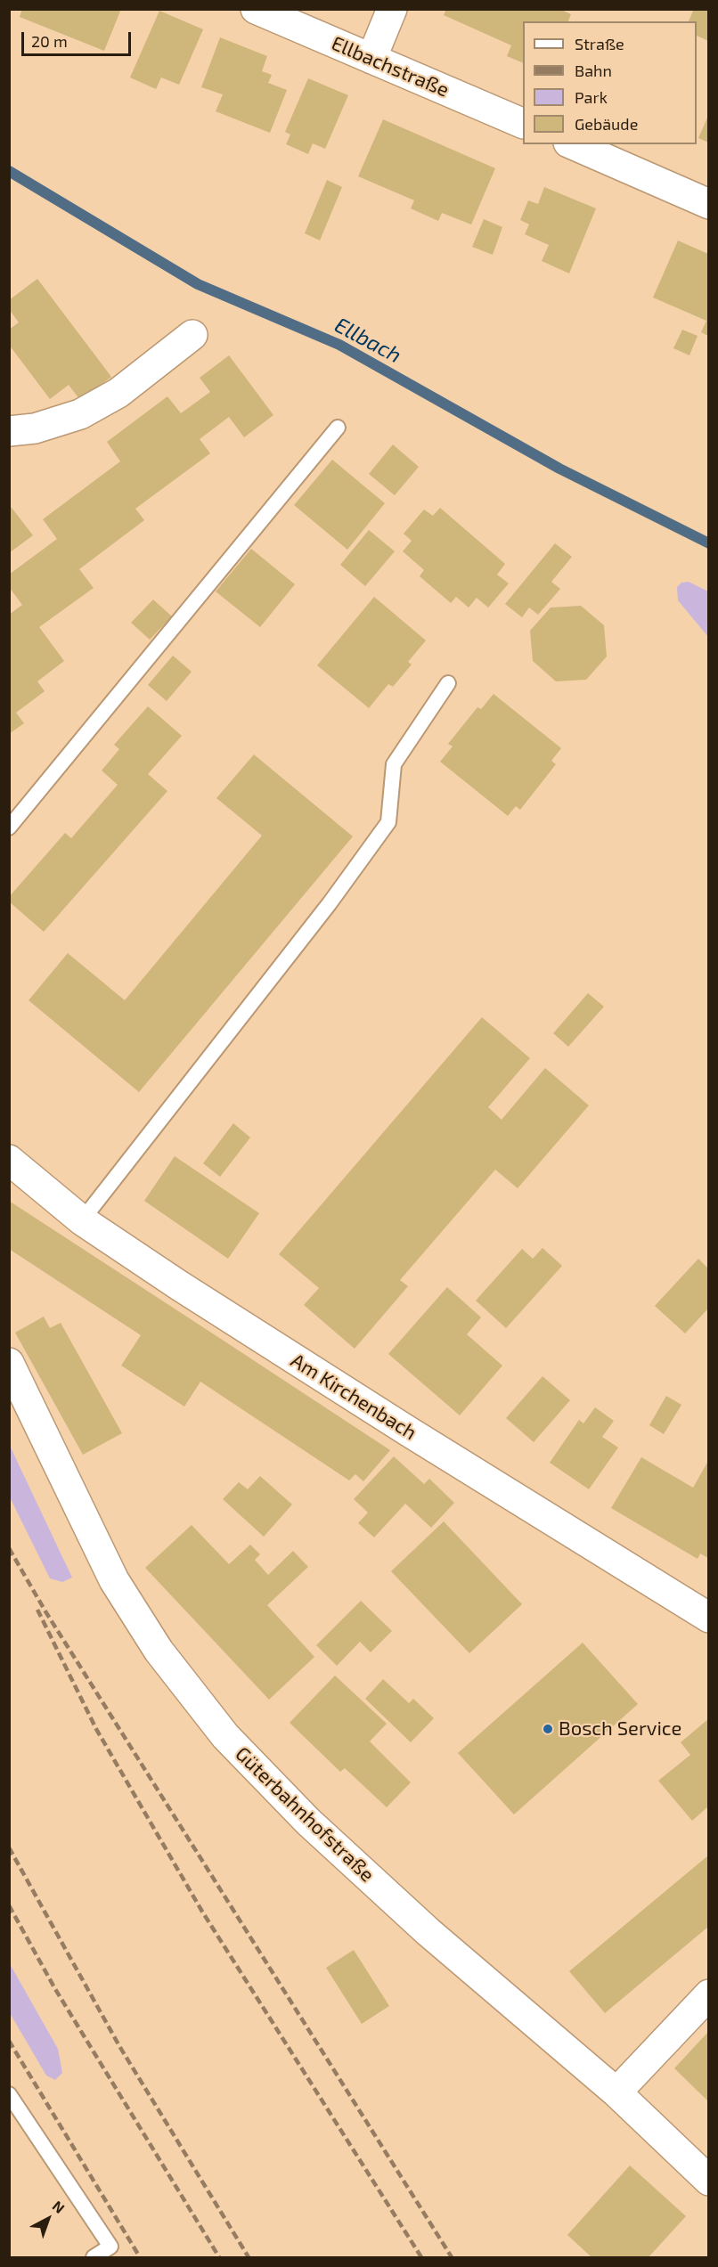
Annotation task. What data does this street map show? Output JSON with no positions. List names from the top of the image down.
{
  "streets": {
    "street": ["Ellbachstraße", "Am Kirchenbach", "Güterbahnhofstraße"]
  },
  "water": ["Ellbach"],
  "places": ["Bosch Service"],
  "legend": [
    "Straße",
    "Bahn",
    "Park",
    "Gebäude"
  ],
  "scale_bar": "20 m",
  "north": "top right"
}
